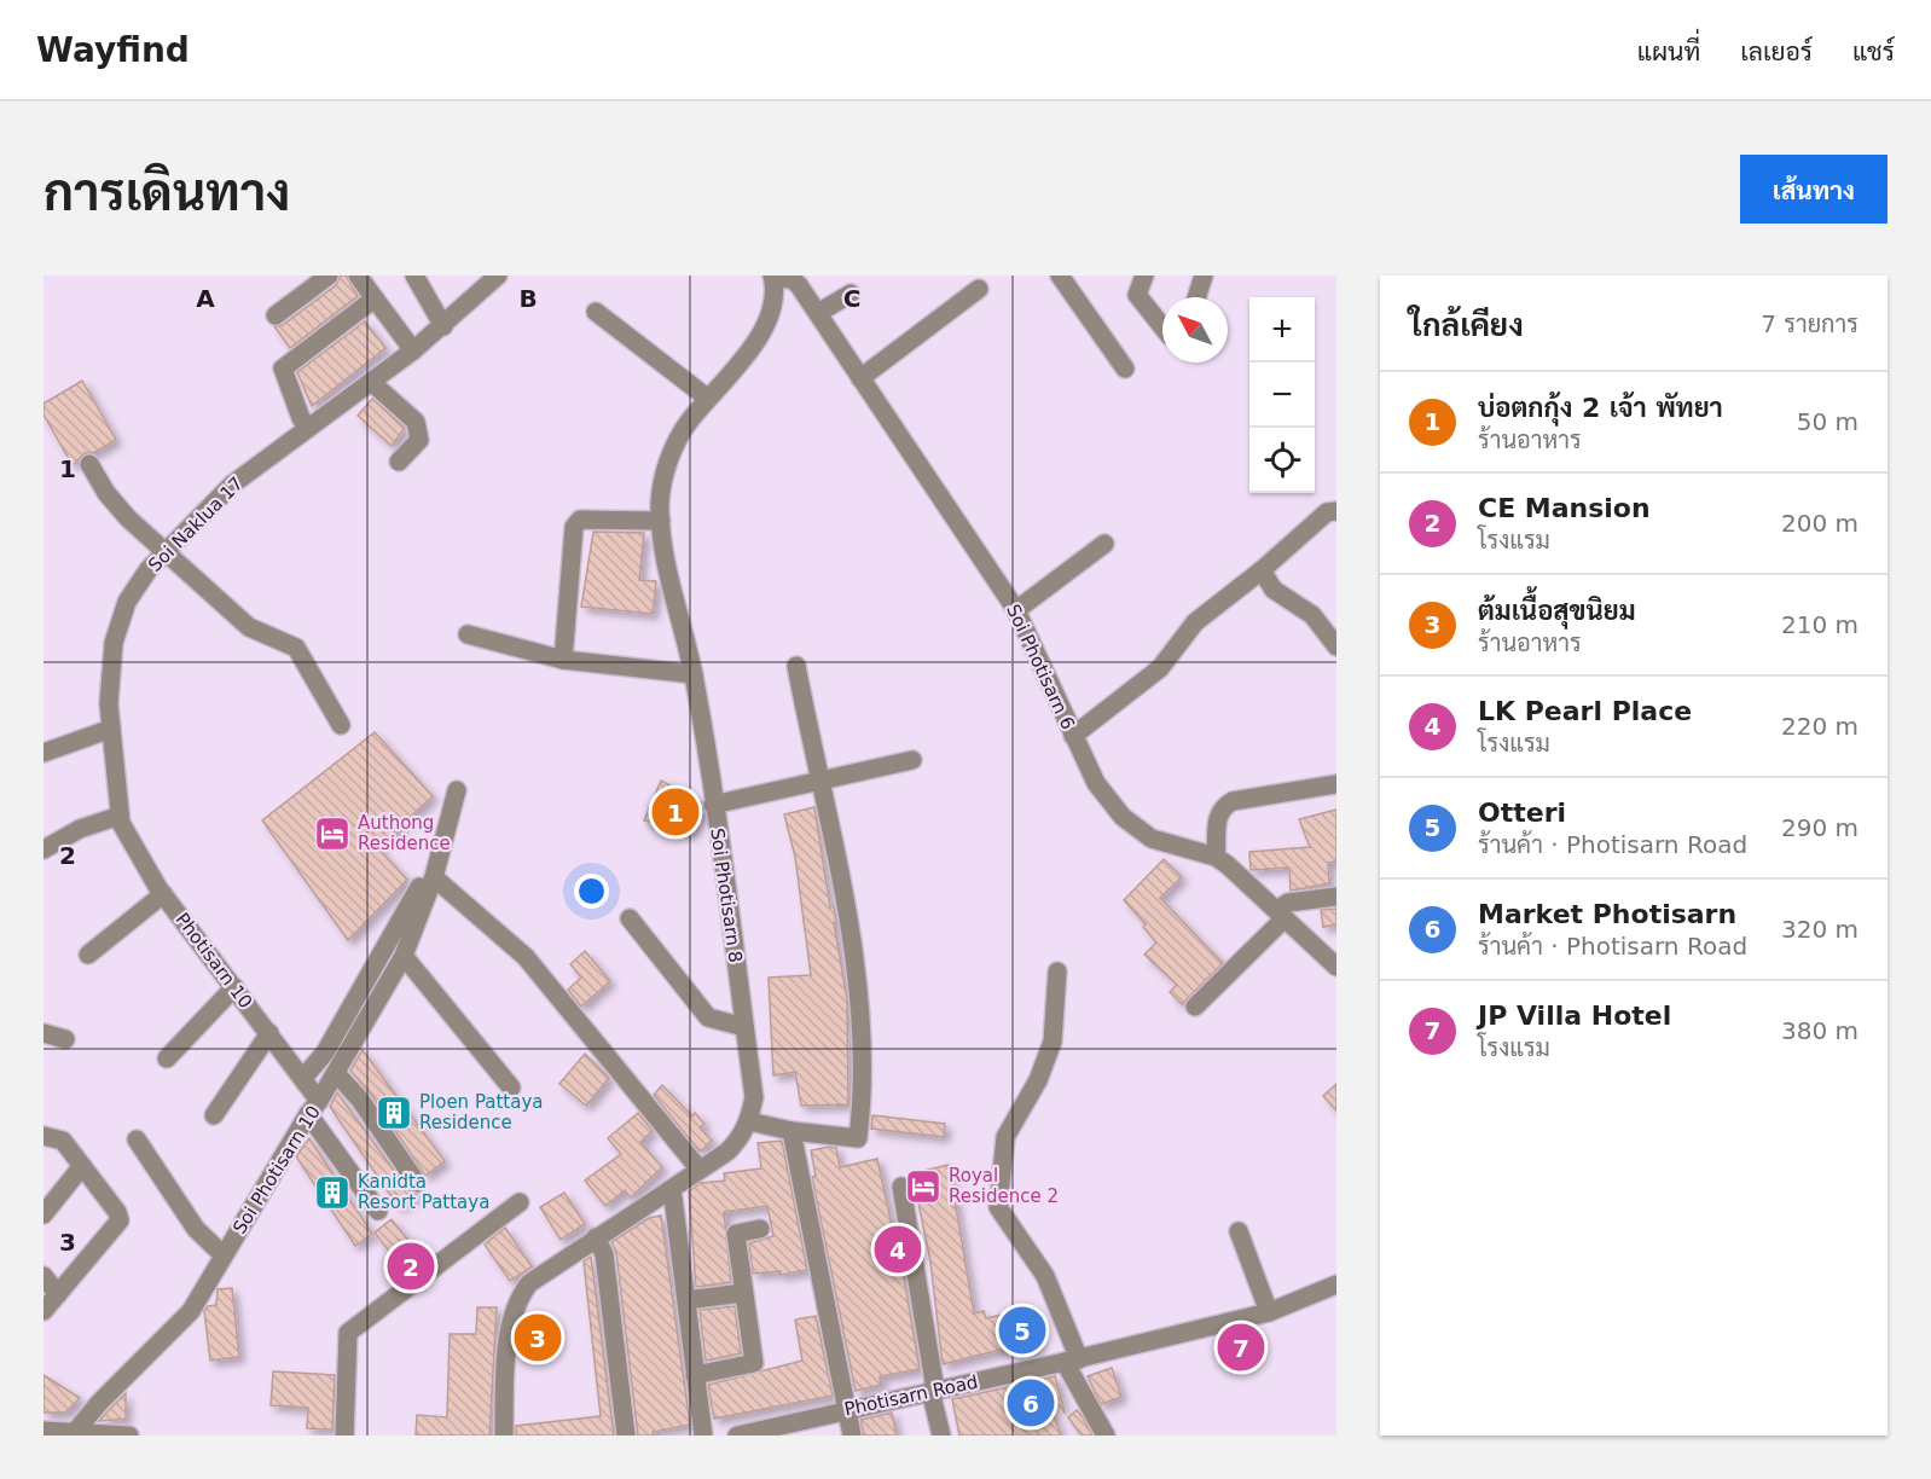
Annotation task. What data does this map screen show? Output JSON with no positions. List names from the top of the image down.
{
  "streets": {
    "street": [
      "Soi Naklua 17",
      "Soi Photisarn 6",
      "Soi Photisarn 8",
      "Photisarn 10",
      "Soi Photisarn 10",
      "Photisarn Road"
    ]
  },
  "crossings": [
    ["Soi Naklua 17", "Photisarn 10"],
    ["Soi Photisarn 6", "Soi Photisarn 8"],
    ["Photisarn 10", "Soi Photisarn 10"]
  ],
  "places": {
    "hotel": ["Authong Residence", "Royal Residence 2"],
    "building": ["Ploen Pattaya Residence", "Kanidta Resort Pattaya"]
  },
  "north": "top left",
  "page": {
    "header": "Wayfind",
    "nav": ["แผนที่", "เลเยอร์", "แชร์"],
    "buttons": "เส้นทาง",
    "title": "การเดินทาง",
    "heading": ["ใกล้เคียง", "7 รายการ"],
    "map_buttons": ["+", "−"],
    "list": [
      {
        "mark": "1",
        "name": "บ่อตกกุ้ง 2 เจ้า พัทยา",
        "note": "ร้านอาหาร",
        "value": "50 m"
      },
      {
        "mark": "2",
        "name": "CE Mansion",
        "note": "โรงแรม",
        "value": "200 m"
      },
      {
        "mark": "3",
        "name": "ต้มเนื้อสุขนิยม",
        "note": "ร้านอาหาร",
        "value": "210 m"
      },
      {
        "mark": "4",
        "name": "LK Pearl Place",
        "note": "โรงแรม",
        "value": "220 m"
      },
      {
        "mark": "5",
        "name": "Otteri",
        "note": "ร้านค้า · Photisarn Road",
        "value": "290 m"
      },
      {
        "mark": "6",
        "name": "Market Photisarn",
        "note": "ร้านค้า · Photisarn Road",
        "value": "320 m"
      },
      {
        "mark": "7",
        "name": "JP Villa Hotel",
        "note": "โรงแรม",
        "value": "380 m"
      }
    ],
    "pins": [
      "1",
      "4",
      "2",
      "5",
      "3",
      "7",
      "6"
    ]
  },
  "grid": {
    "columns": ["A", "B", "C"],
    "rows": ["1", "2", "3"]
  }
}
